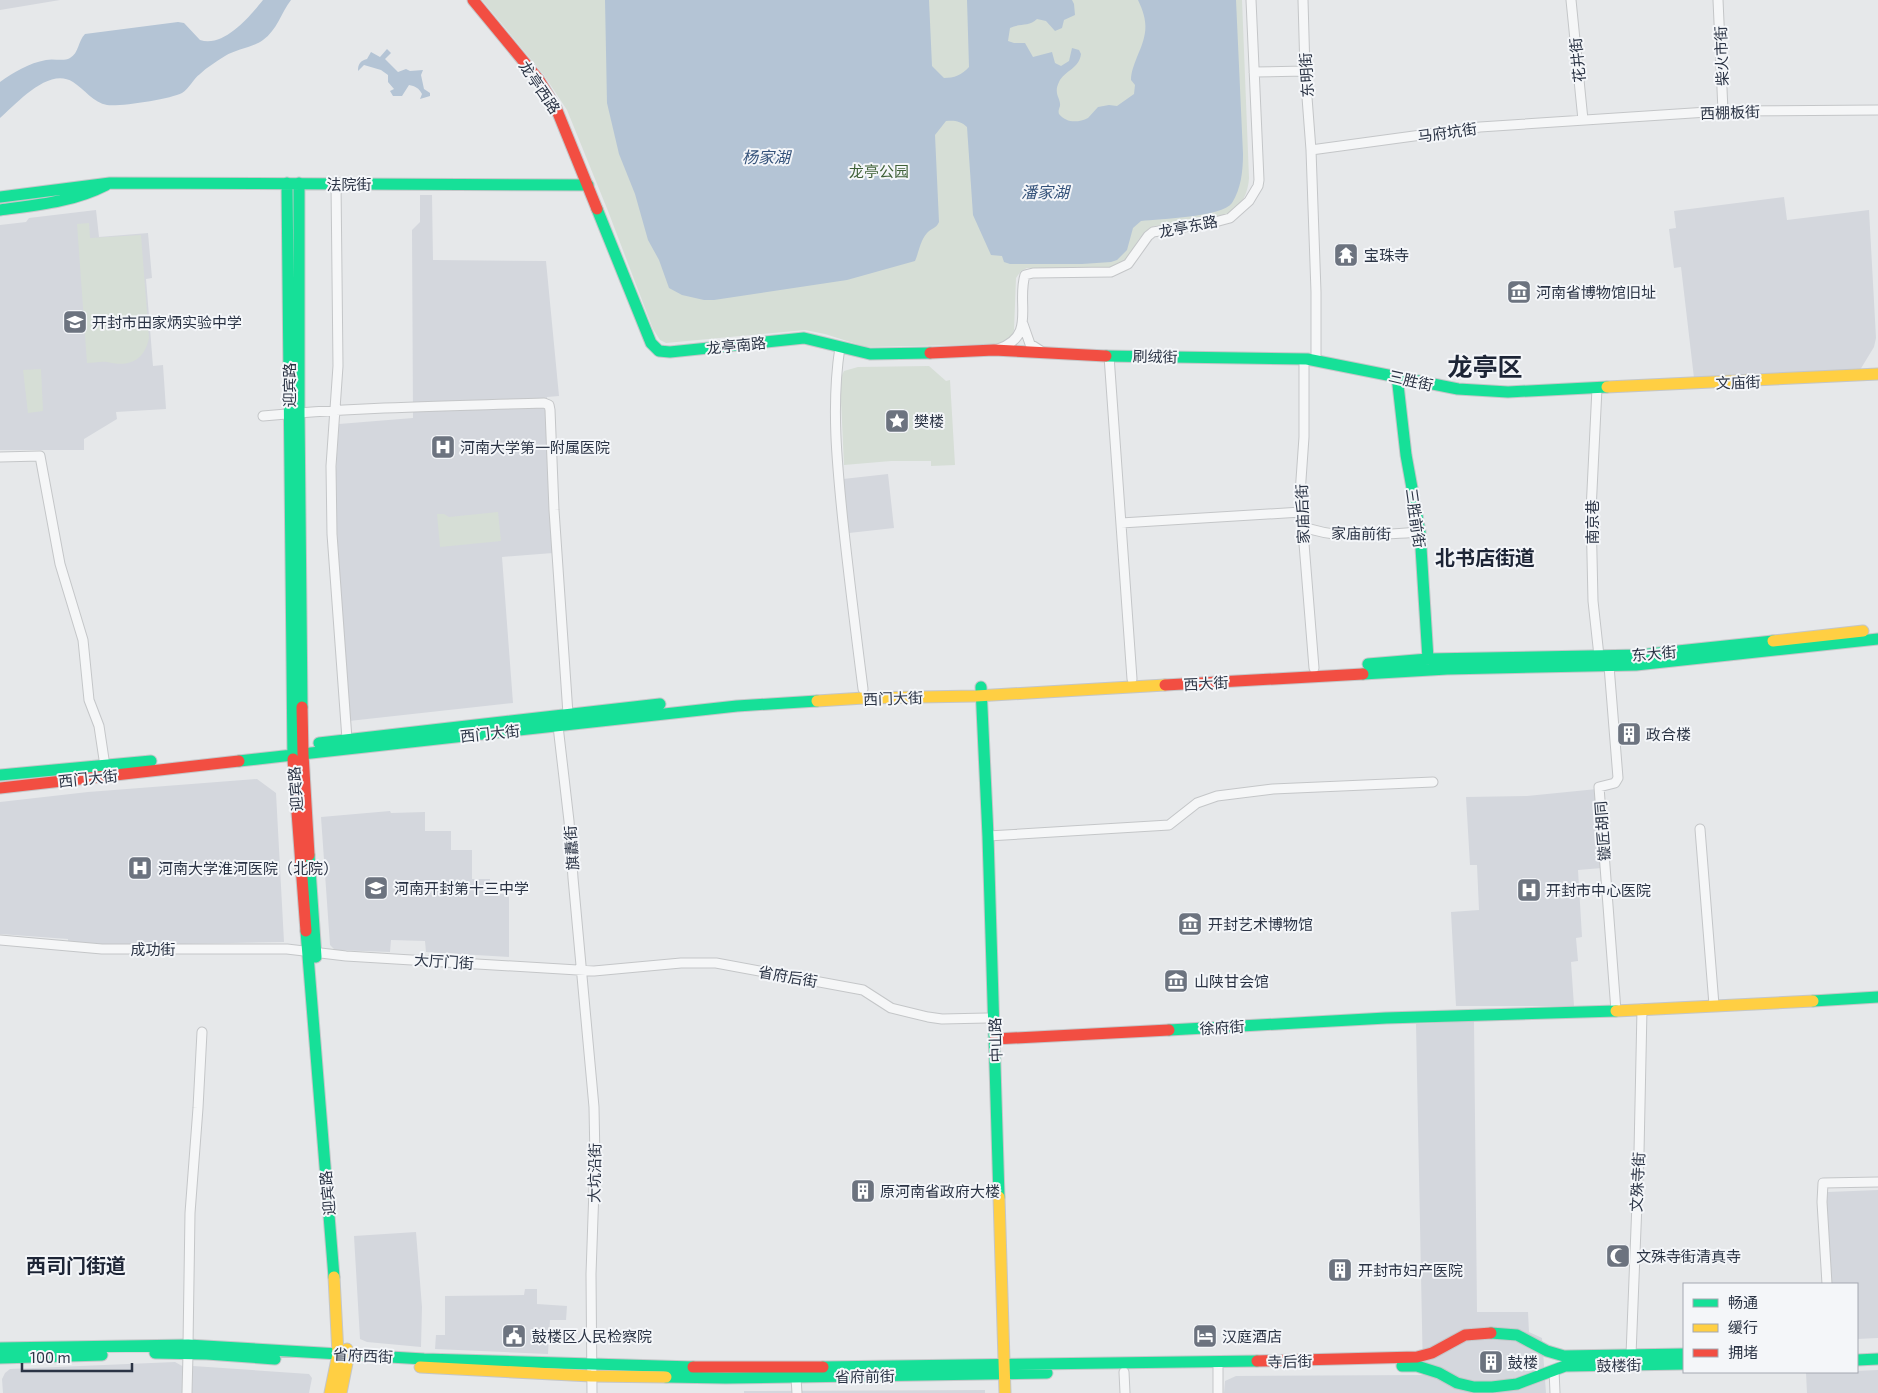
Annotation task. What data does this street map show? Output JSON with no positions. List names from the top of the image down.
{
  "streets": {
    "street": [
      "柴火市街",
      "花井街",
      "东明街",
      "龙亭西路",
      "西棚板街",
      "马府坑街",
      "法院街",
      "龙亭东路",
      "龙亭南路",
      "刷绒街",
      "三胜街",
      "文庙街",
      "迎宾路",
      "家庙后街",
      "三胜前街",
      "南京巷",
      "家庙前街",
      "东大街",
      "西大街",
      "西门大街",
      "镟匠胡同",
      "旗纛街",
      "成功街",
      "大厅门街",
      "省府后街",
      "徐府街",
      "中山路",
      "大坑沿街",
      "文殊寺街",
      "省府西街",
      "寺后街",
      "鼓楼街",
      "省府前街"
    ]
  },
  "crossings": [
    ["柴火市街", "西棚板街"],
    ["花井街", "西棚板街"],
    ["花井街", "马府坑街"],
    ["东明街", "马府坑街"],
    ["东明街", "刷绒街"],
    ["东明街", "三胜街"],
    ["龙亭西路", "法院街"],
    ["龙亭西路", "龙亭南路"],
    ["西棚板街", "马府坑街"],
    ["法院街", "龙亭南路"],
    ["法院街", "迎宾路"],
    ["龙亭南路", "刷绒街"],
    ["刷绒街", "三胜街"],
    ["刷绒街", "家庙后街"],
    ["三胜街", "文庙街"],
    ["三胜街", "三胜前街"],
    ["三胜街", "南京巷"],
    ["文庙街", "南京巷"],
    ["迎宾路", "西门大街"],
    ["迎宾路", "成功街"],
    ["迎宾路", "大厅门街"],
    ["迎宾路", "省府西街"],
    ["家庙后街", "家庙前街"],
    ["家庙后街", "西大街"],
    ["三胜前街", "家庙前街"],
    ["三胜前街", "东大街"],
    ["三胜前街", "西大街"],
    ["南京巷", "东大街"],
    ["东大街", "西大街"],
    ["东大街", "镟匠胡同"],
    ["西大街", "西门大街"],
    ["西大街", "中山路"],
    ["西门大街", "旗纛街"],
    ["西门大街", "中山路"],
    ["镟匠胡同", "徐府街"],
    ["旗纛街", "大厅门街"],
    ["旗纛街", "省府后街"],
    ["旗纛街", "大坑沿街"],
    ["成功街", "大厅门街"],
    ["大厅门街", "省府后街"],
    ["大厅门街", "大坑沿街"],
    ["省府后街", "中山路"],
    ["省府后街", "大坑沿街"],
    ["徐府街", "中山路"],
    ["徐府街", "文殊寺街"],
    ["中山路", "寺后街"],
    ["中山路", "省府前街"],
    ["大坑沿街", "省府西街"],
    ["文殊寺街", "鼓楼街"],
    ["省府西街", "省府前街"],
    ["寺后街", "鼓楼街"],
    ["寺后街", "省府前街"]
  ],
  "districts": ["龙亭区", "北书店街道", "西司门街道"],
  "water": ["杨家湖", "潘家湖"],
  "parks": ["龙亭公园"],
  "places": {
    "temple": ["宝珠寺"],
    "museum": ["河南省博物馆旧址", "开封艺术博物馆", "山陕甘会馆"],
    "school or university": ["开封市田家炳实验中学", "河南开封第十三中学"],
    "place": ["樊楼"],
    "hospital": ["河南大学第一附属医院", "河南大学淮河医院（北院）", "开封市中心医院"],
    "building": [
      "政合楼",
      "原河南省政府大楼",
      "开封市妇产医院",
      "鼓楼"
    ],
    "mosque": ["文殊寺街清真寺"],
    "public building": ["鼓楼区人民检察院"],
    "hotel": ["汉庭酒店"]
  },
  "legend": ["畅通", "缓行", "拥堵"],
  "scale_bar": "100 m"
}
